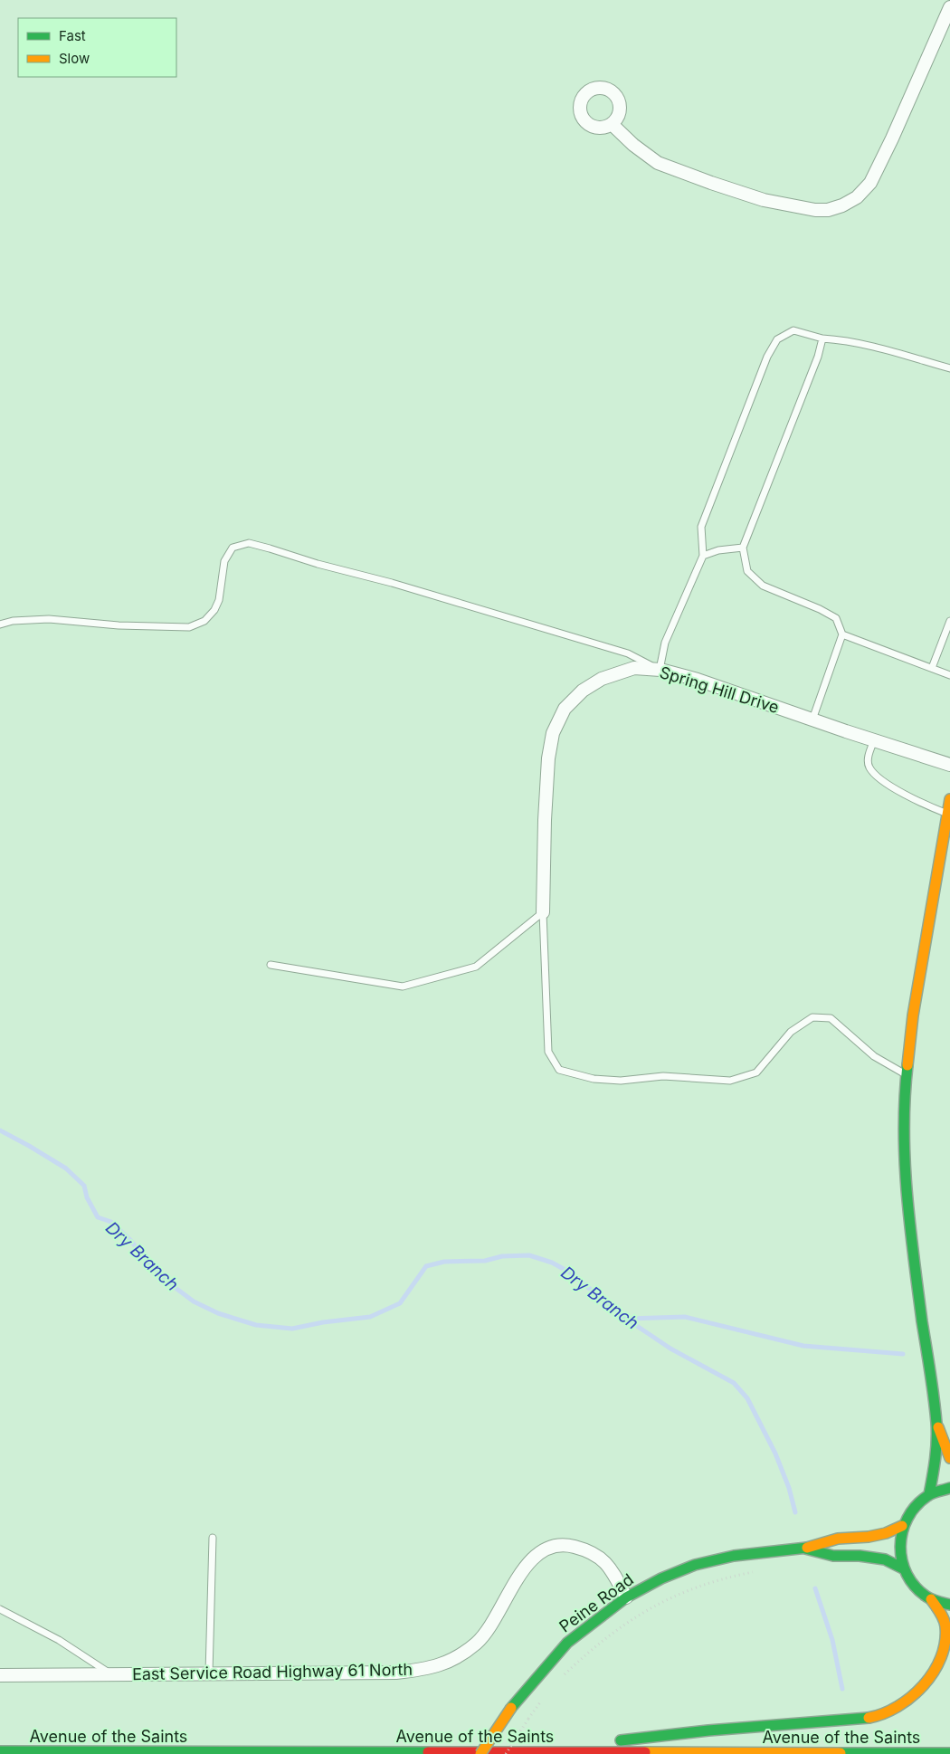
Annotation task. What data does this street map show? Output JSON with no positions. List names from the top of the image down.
{
  "streets": {
    "main road": ["Peine Road", "Avenue of the Saints"],
    "street": ["Spring Hill Drive", "East Service Road Highway 61 North"]
  },
  "crossings": [
    ["Peine Road", "East Service Road Highway 61 North"]
  ],
  "water": ["Dry Branch"],
  "legend": ["Fast", "Slow"]
}
